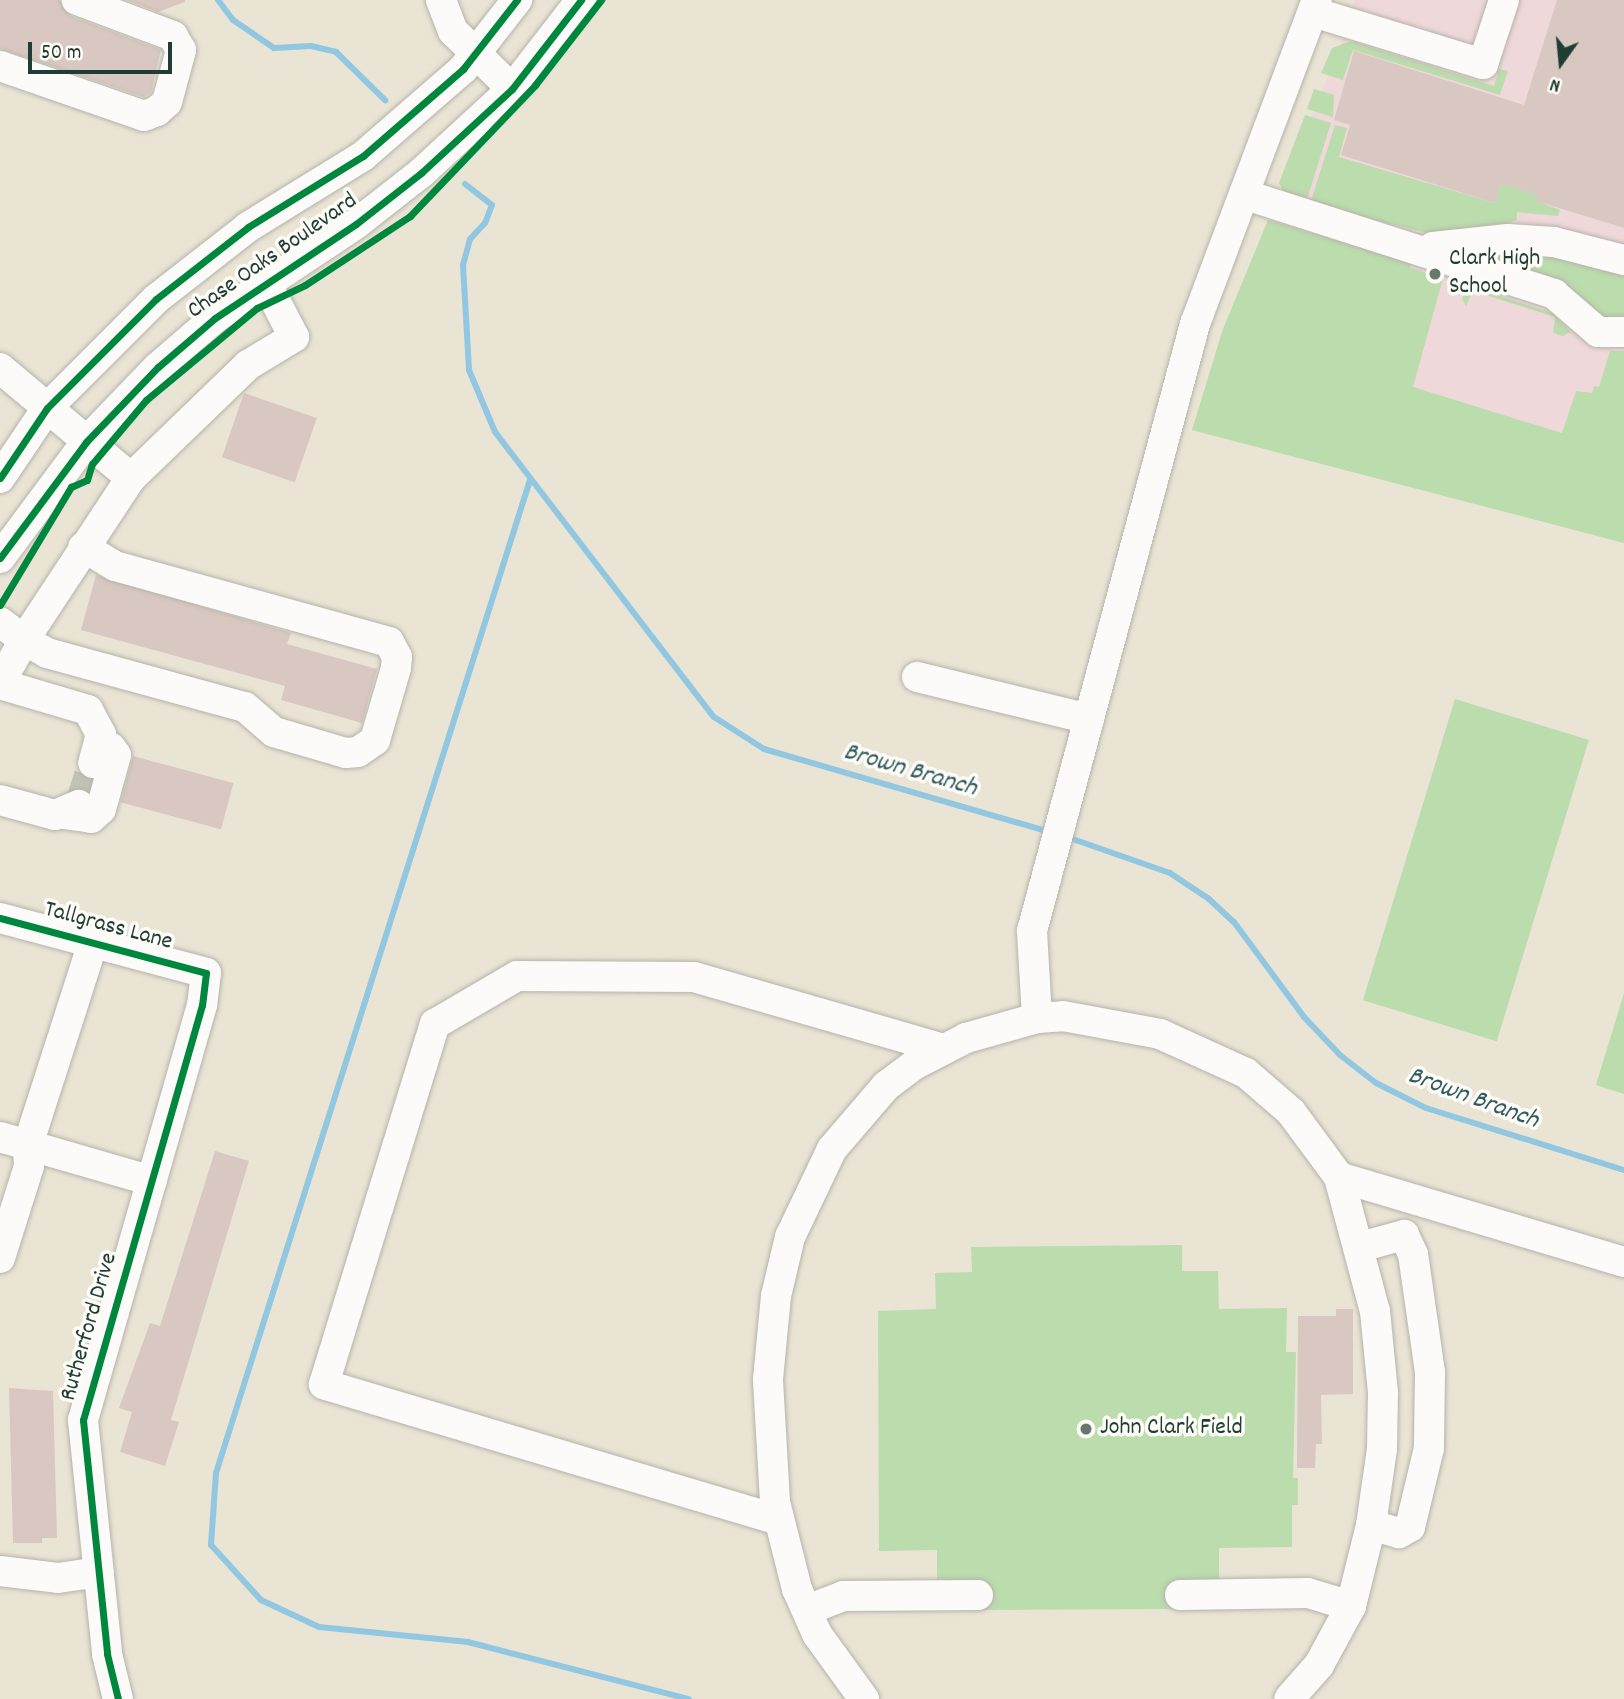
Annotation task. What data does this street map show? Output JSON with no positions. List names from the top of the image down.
{
  "streets": {
    "street": ["Chase Oaks Boulevard", "Tallgrass Lane", "Rutherford Drive"]
  },
  "crossings": [
    ["Tallgrass Lane", "Rutherford Drive"]
  ],
  "water": ["Brown Branch"],
  "places": ["Clark High School", "John Clark Field"],
  "scale_bar": "50 m",
  "north": "bottom"
}
